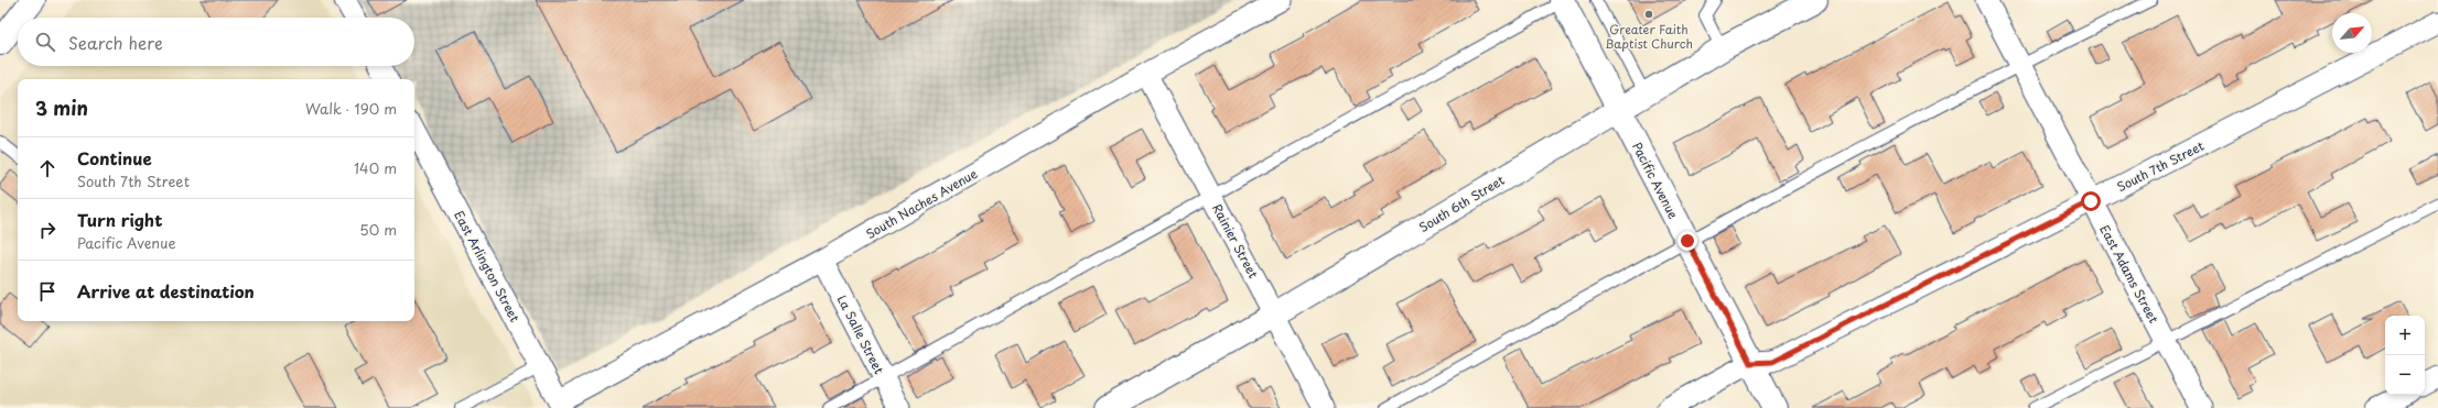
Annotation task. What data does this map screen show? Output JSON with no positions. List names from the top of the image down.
{
  "streets": {
    "street": [
      "South 7th Street",
      "Pacific Avenue",
      "South Naches Avenue",
      "South 6th Street",
      "Rainier Street",
      "East Arlington Street",
      "East Adams Street",
      "La Salle Street"
    ]
  },
  "crossings": [
    ["South 7th Street", "Pacific Avenue"],
    ["South 7th Street", "East Adams Street"],
    ["Pacific Avenue", "South 6th Street"],
    ["South Naches Avenue", "Rainier Street"],
    ["South Naches Avenue", "East Arlington Street"],
    ["South Naches Avenue", "La Salle Street"],
    ["South 6th Street", "Rainier Street"]
  ],
  "places": ["Greater Faith Baptist Church"],
  "north": "top right",
  "page": {
    "search": "Search here",
    "heading": ["3 min", "Walk · 190 m"],
    "list": [
      ["Continue", "South 7th Street", "140 m"],
      ["Turn right", "Pacific Avenue", "50 m"],
      "Arrive at destination"
    ],
    "map_buttons": ["+", "−"]
  }
}
